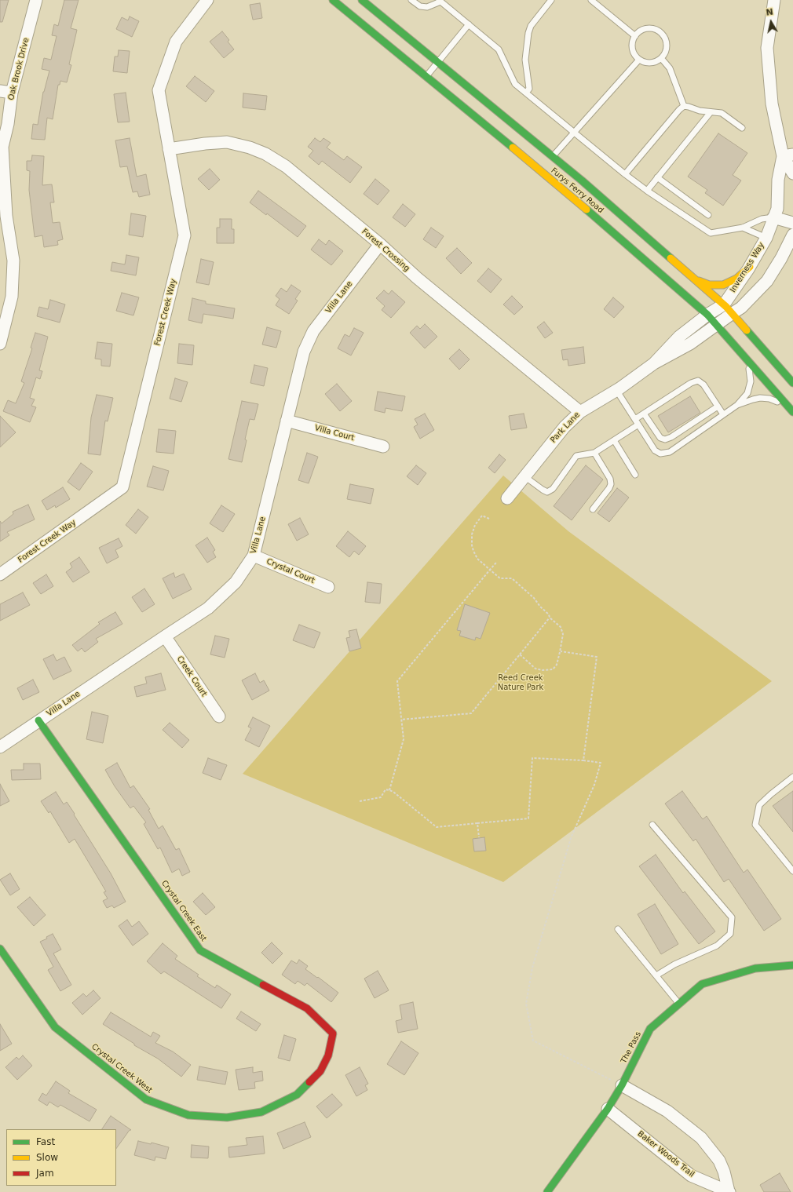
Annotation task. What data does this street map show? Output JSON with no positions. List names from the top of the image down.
{
  "streets": {
    "main road": [
      "Furys Ferry Road",
      "Crystal Creek East",
      "The Pass",
      "Crystal Creek West"
    ],
    "street": [
      "Oak Brook Drive",
      "Forest Crossing",
      "Inverness Way",
      "Villa Lane",
      "Forest Creek Way",
      "Park Lane",
      "Villa Court",
      "Crystal Court",
      "Creek Court",
      "Baker Woods Trail"
    ]
  },
  "crossings": [
    ["Furys Ferry Road", "Inverness Way"],
    ["Furys Ferry Road", "Park Lane"],
    ["Forest Crossing", "Villa Lane"],
    ["Forest Crossing", "Forest Creek Way"],
    ["Forest Crossing", "Park Lane"],
    ["Inverness Way", "Park Lane"],
    ["Villa Lane", "Villa Court"],
    ["Villa Lane", "Crystal Court"],
    ["Villa Lane", "Creek Court"],
    ["Villa Lane", "Crystal Creek East"],
    ["Crystal Creek East", "Crystal Creek West"],
    ["The Pass", "Baker Woods Trail"]
  ],
  "parks": ["Reed Creek Nature Park"],
  "legend": ["Fast", "Slow", "Jam"],
  "north": "top"
}
